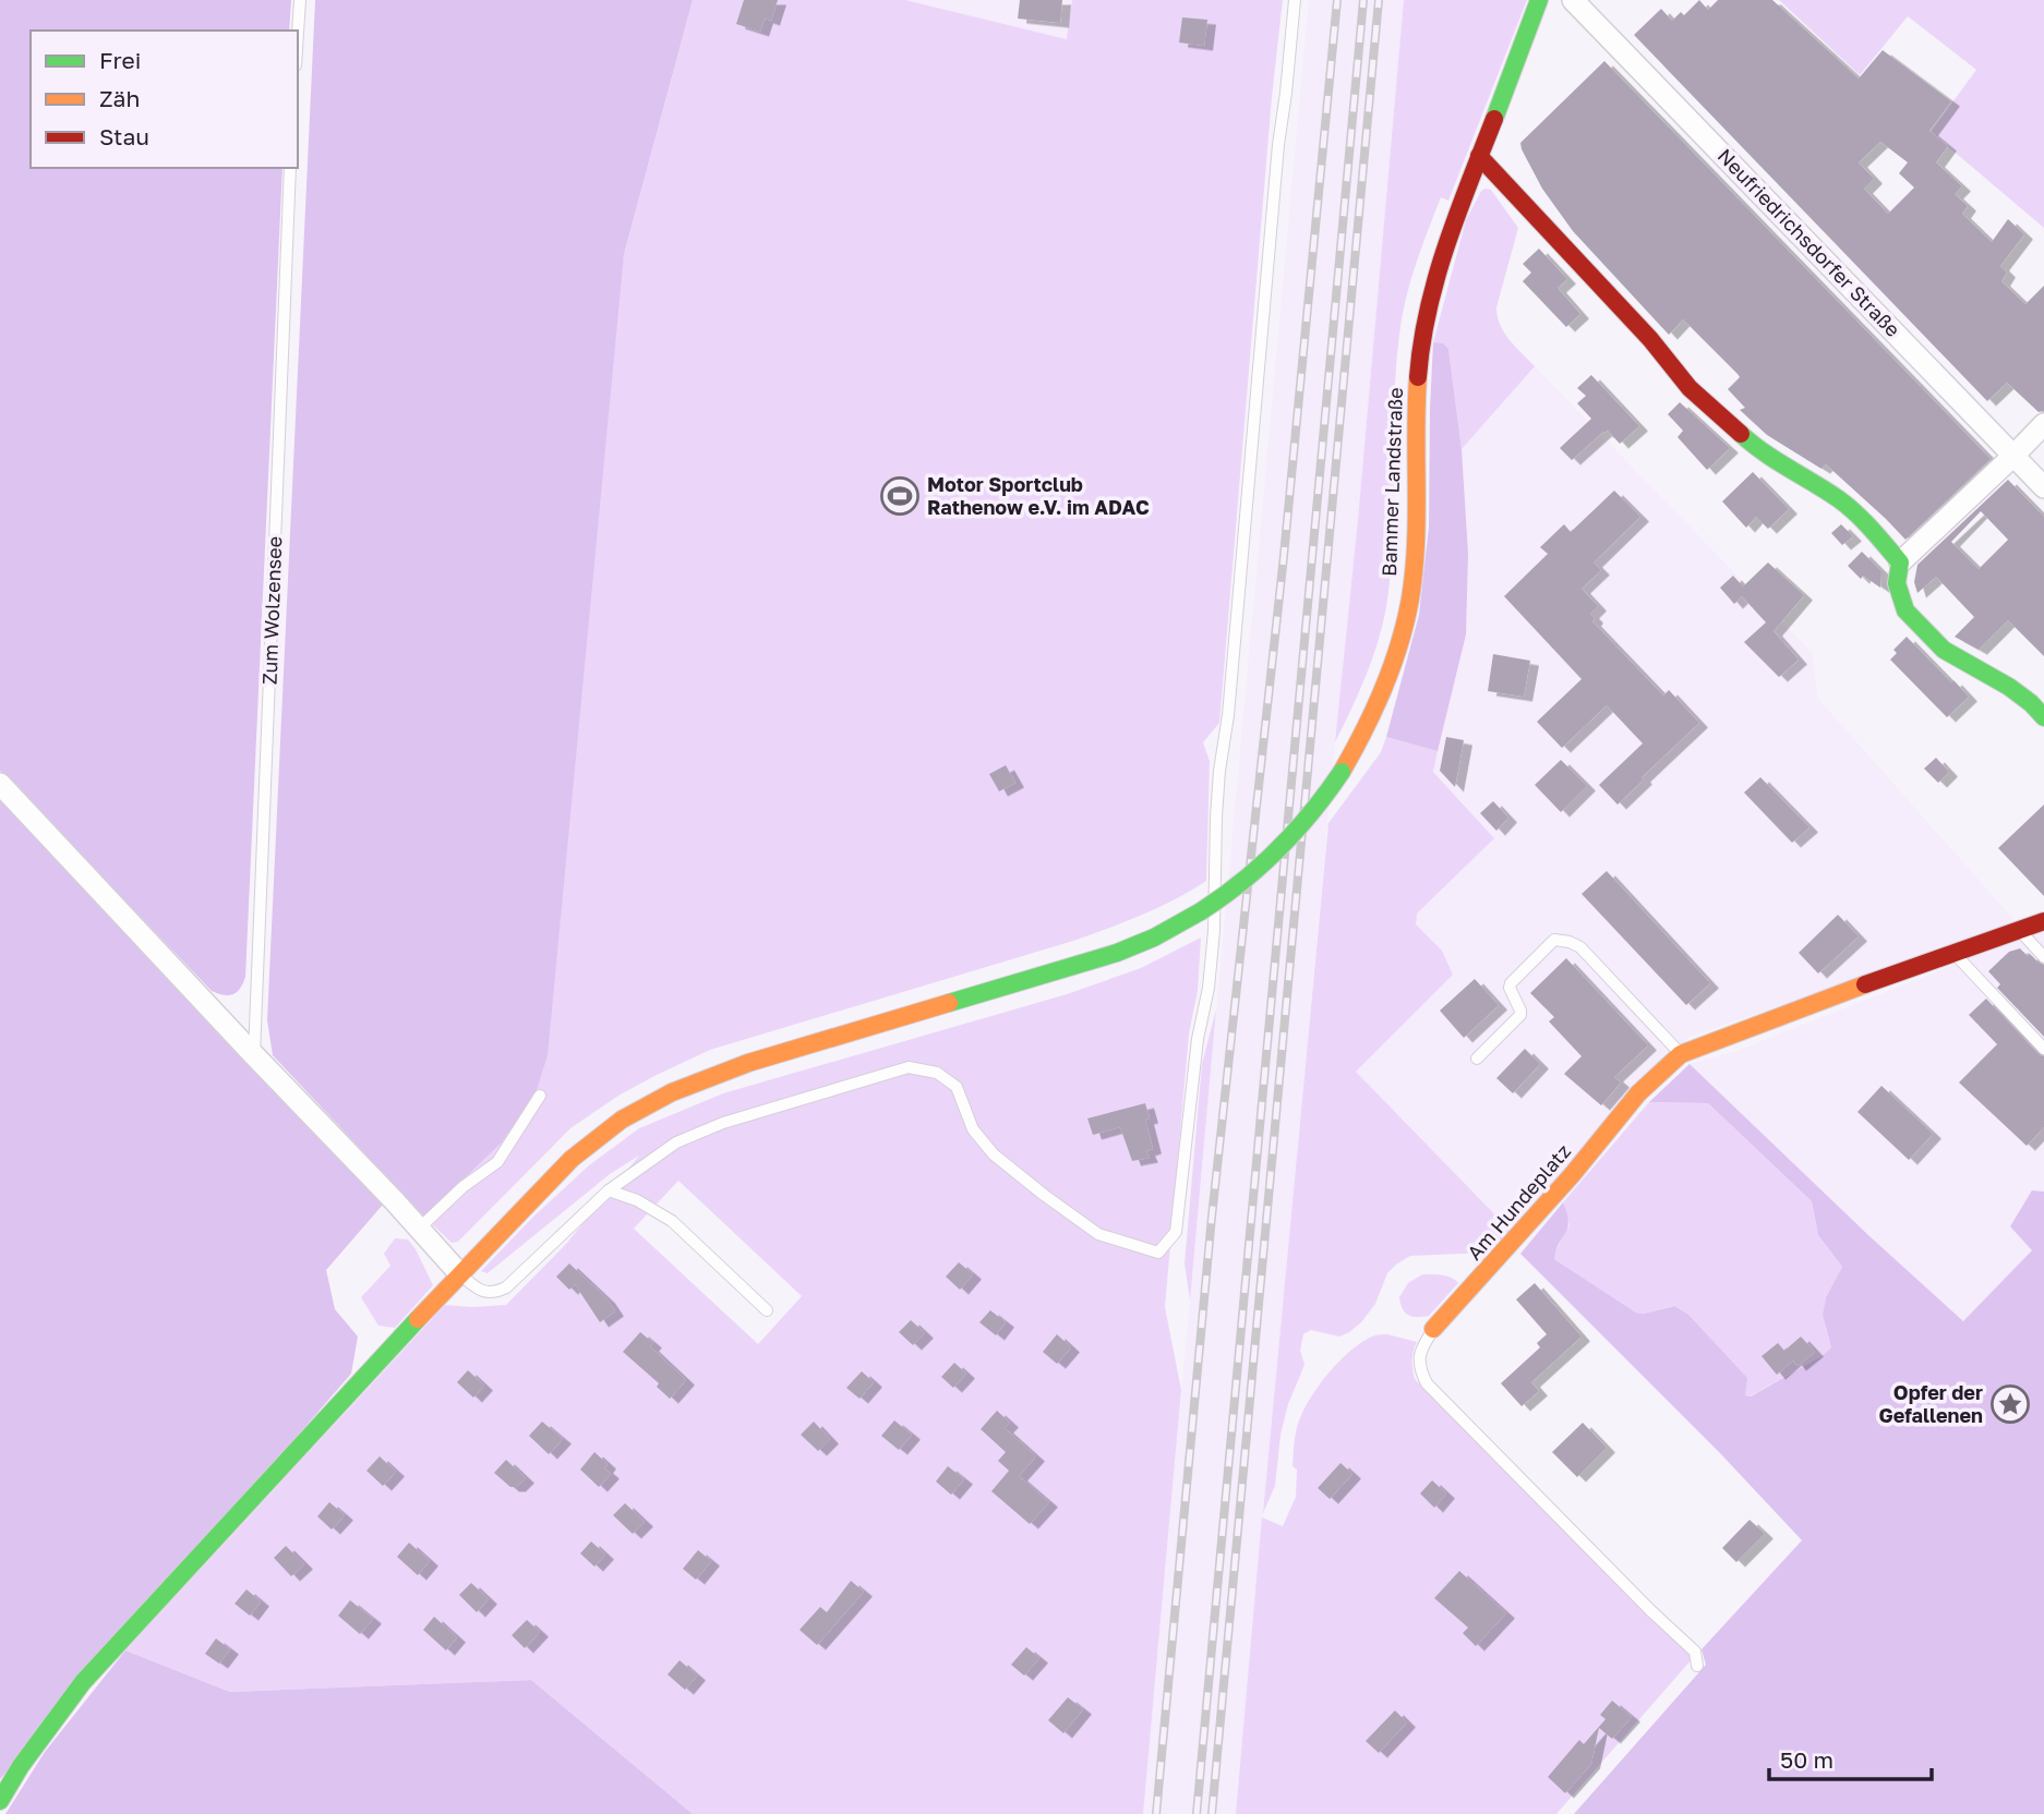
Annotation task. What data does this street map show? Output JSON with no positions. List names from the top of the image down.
{
  "streets": {
    "main road": ["Bammer Landstraße", "Am Hundeplatz"],
    "street": ["Neufriedrichsdorfer Straße"],
    "lane": ["Zum Wolzensee"]
  },
  "places": {
    "sports": ["Motor Sportclub Rathenow e.V. im ADAC"],
    "place": ["Opfer der Gefallenen"]
  },
  "legend": ["Frei", "Zäh", "Stau"],
  "scale_bar": "50 m"
}
